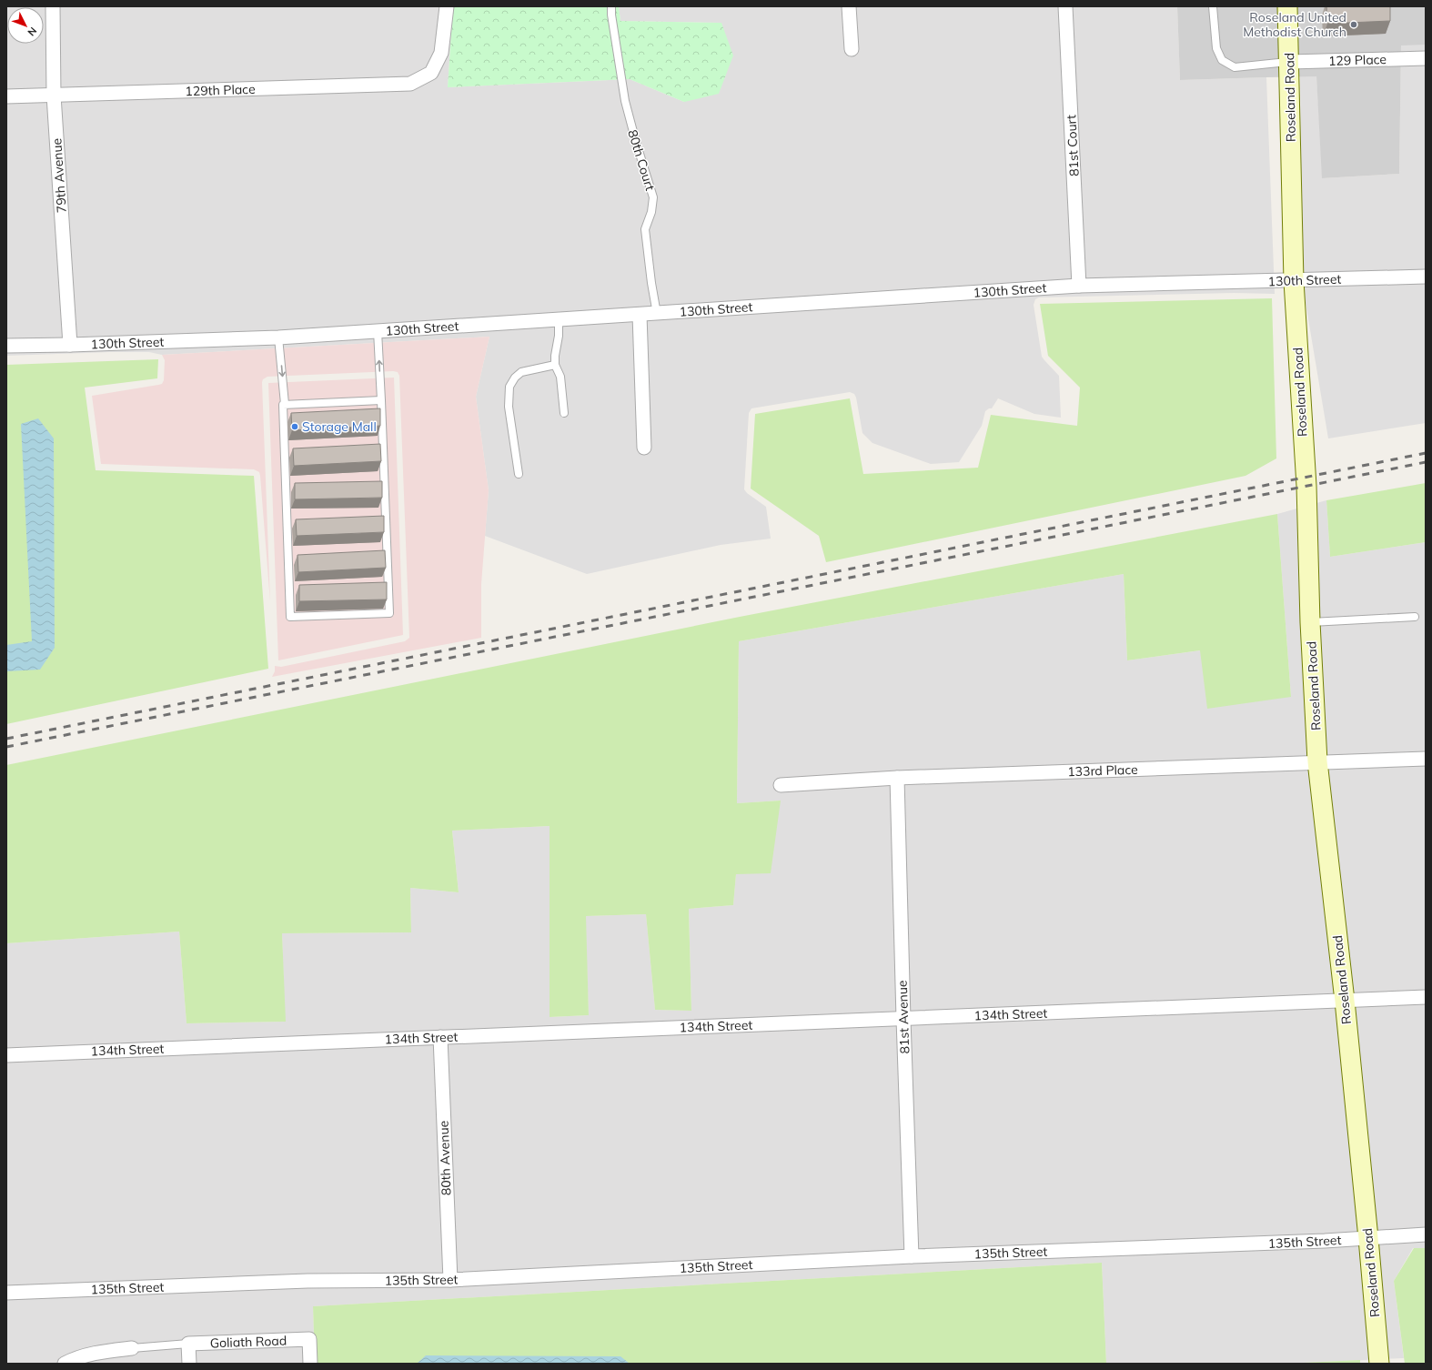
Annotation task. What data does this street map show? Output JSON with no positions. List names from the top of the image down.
{
  "streets": {
    "main road": ["Roseland Road"],
    "street": [
      "129 Place",
      "129th Place",
      "81st Court",
      "79th Avenue",
      "130th Street",
      "133rd Place",
      "134th Street",
      "81st Avenue",
      "80th Avenue",
      "135th Street",
      "Goliath Road"
    ],
    "lane": ["80th Court"]
  },
  "crossings": [
    ["129 Place", "Roseland Road"],
    ["129th Place", "79th Avenue"],
    ["Roseland Road", "130th Street"],
    ["Roseland Road", "133rd Place"],
    ["Roseland Road", "134th Street"],
    ["Roseland Road", "135th Street"],
    ["81st Court", "130th Street"],
    ["80th Court", "130th Street"],
    ["79th Avenue", "130th Street"],
    ["133rd Place", "81st Avenue"],
    ["134th Street", "81st Avenue"],
    ["134th Street", "80th Avenue"],
    ["81st Avenue", "135th Street"],
    ["80th Avenue", "135th Street"]
  ],
  "places": ["Roseland United Methodist Church", "Storage Mall"],
  "north": "bottom right"
}
